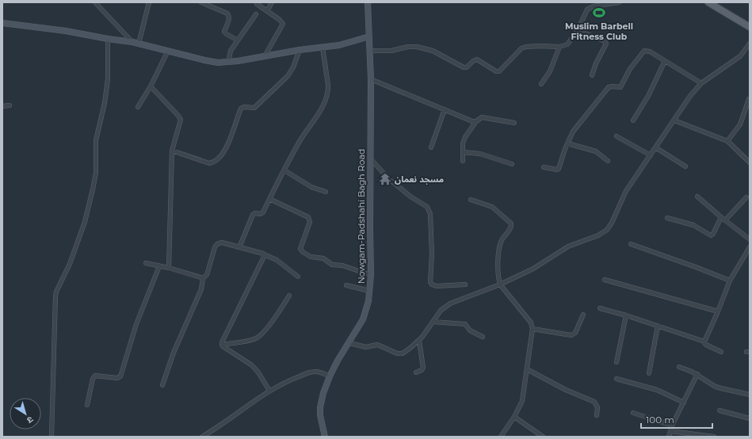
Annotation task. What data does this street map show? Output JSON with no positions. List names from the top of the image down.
{
  "streets": {
    "main road": ["Nowgam-Padshahi Bagh Road"]
  },
  "places": {
    "sports": ["Muslim Barbell Fitness Club"],
    "temple": ["مسجد نعمان"]
  },
  "scale_bar": "100 m",
  "north": "bottom right"
}
